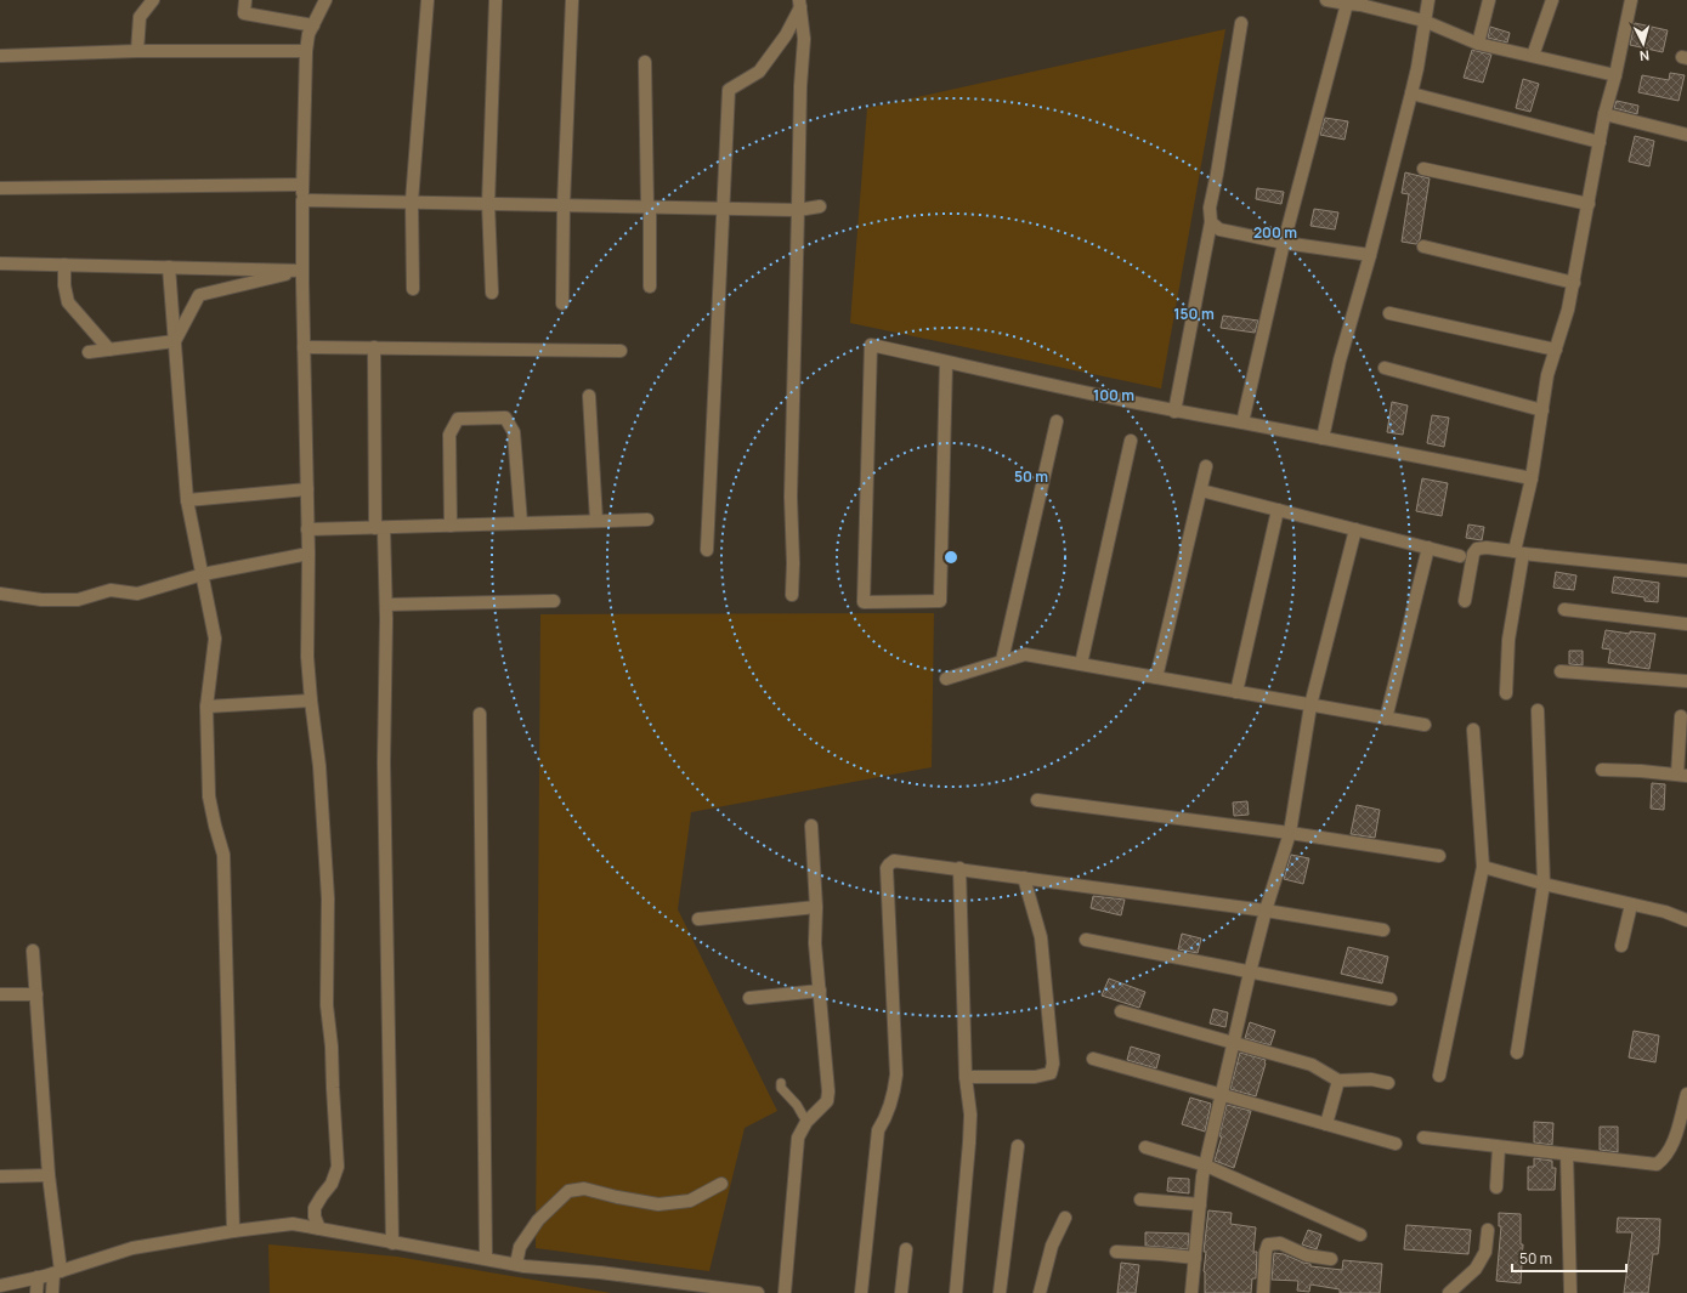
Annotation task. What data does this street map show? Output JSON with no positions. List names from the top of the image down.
{
  "scale_bar": "50 m",
  "north": "bottom",
  "rings": [
    "200 m",
    "150 m",
    "100 m",
    "50 m"
  ]
}
